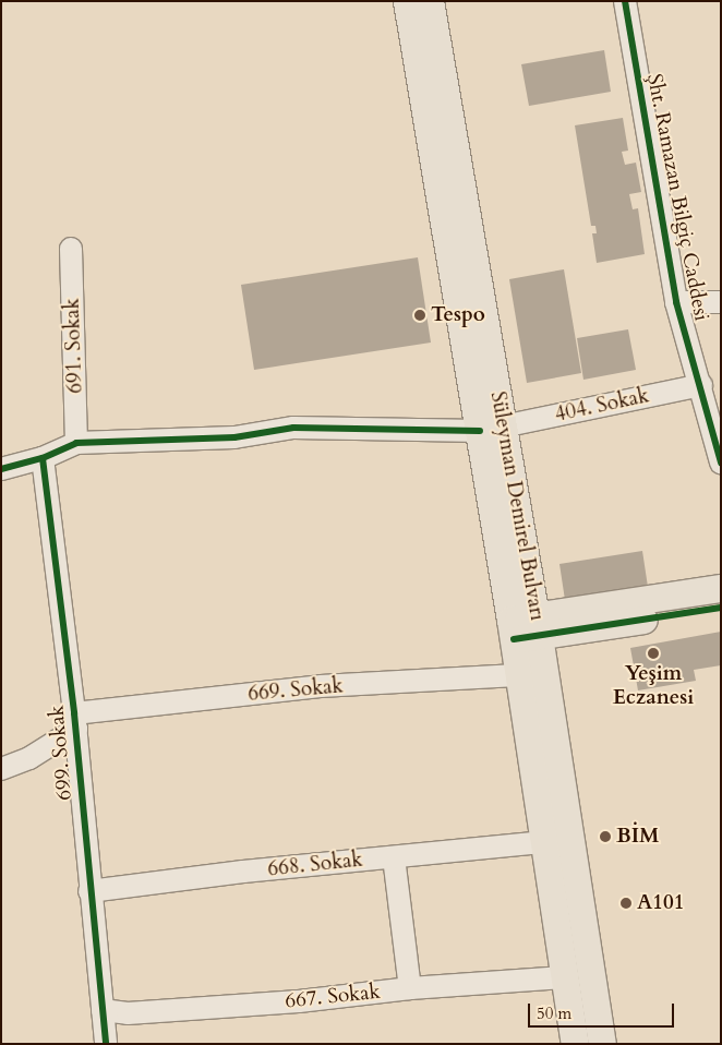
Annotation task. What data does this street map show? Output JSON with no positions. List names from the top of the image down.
{
  "streets": {
    "main road": ["Süleyman Demirel Bulvarı"],
    "street": [
      "Şht. Ramazan Bilgiç Caddesi",
      "691. Sokak",
      "404. Sokak",
      "669. Sokak",
      "699. Sokak",
      "668. Sokak",
      "667. Sokak"
    ]
  },
  "crossings": [
    ["Şht. Ramazan Bilgiç Caddesi", "404. Sokak"],
    ["691. Sokak", "404. Sokak"],
    ["404. Sokak", "Süleyman Demirel Bulvarı"],
    ["Süleyman Demirel Bulvarı", "669. Sokak"],
    ["Süleyman Demirel Bulvarı", "668. Sokak"],
    ["Süleyman Demirel Bulvarı", "667. Sokak"],
    ["669. Sokak", "699. Sokak"],
    ["699. Sokak", "668. Sokak"],
    ["699. Sokak", "667. Sokak"]
  ],
  "places": [
    "Tespo",
    "Yeşim Eczanesi",
    "BİM",
    "A101"
  ],
  "scale_bar": "50 m"
}
